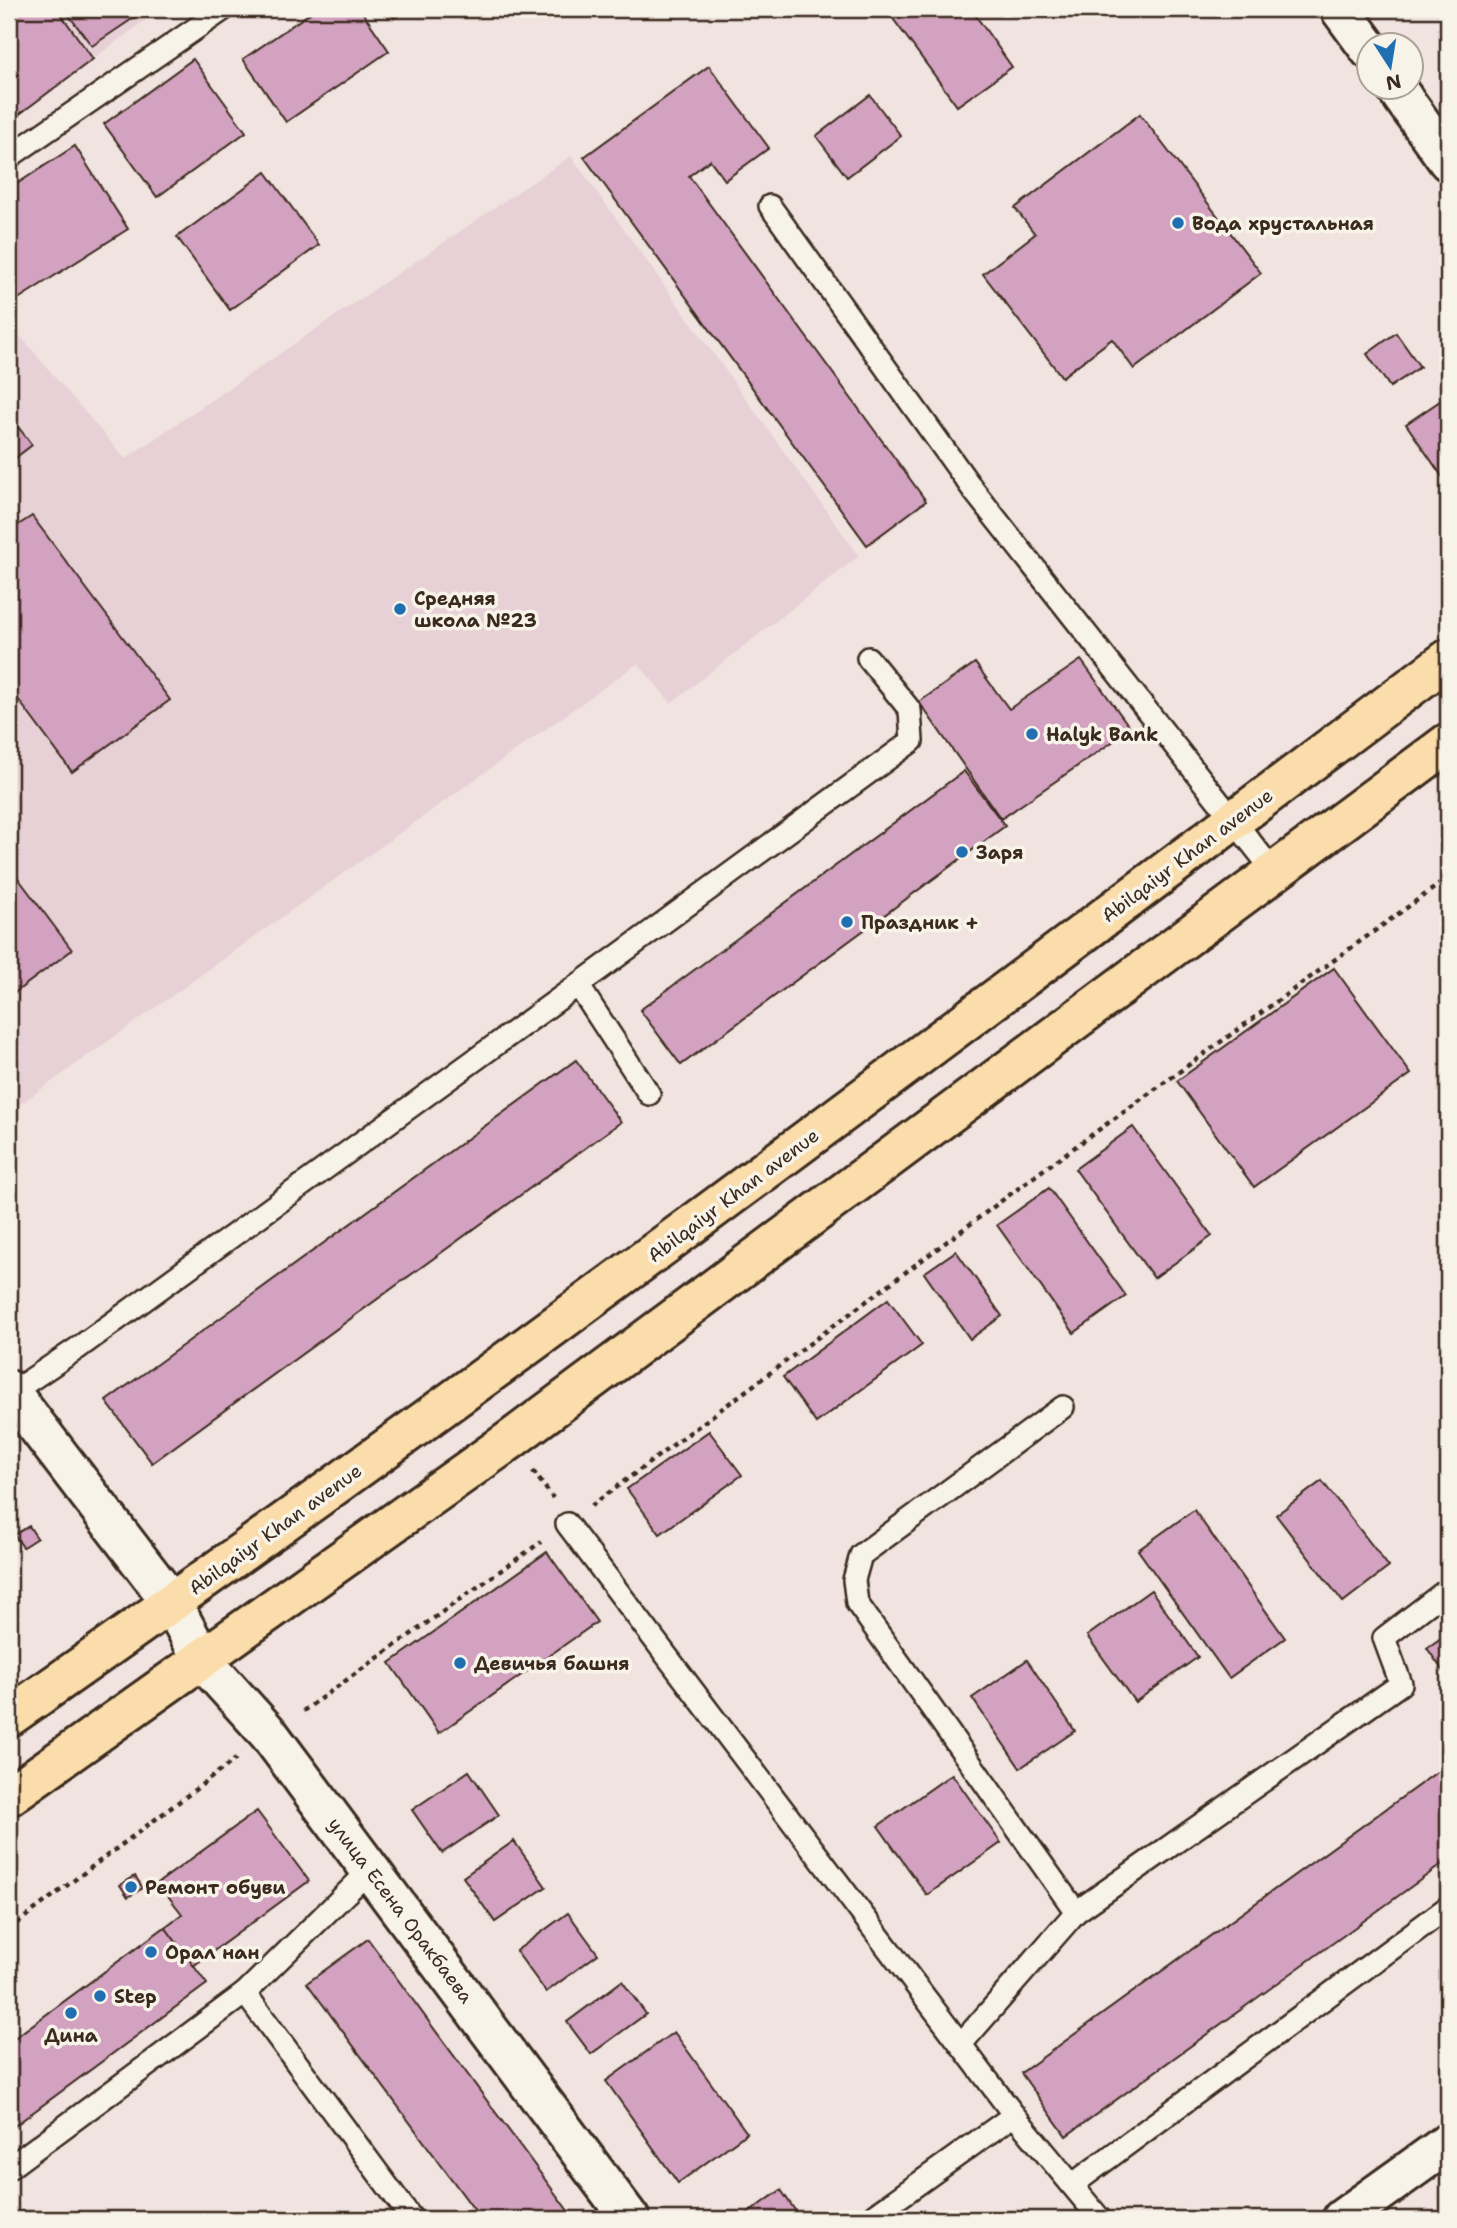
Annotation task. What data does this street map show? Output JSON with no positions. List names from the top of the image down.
{
  "streets": {
    "main road": ["Abilqaiyr Khan avenue"],
    "street": ["улица Есена Оракбаева"]
  },
  "crossings": [
    ["Abilqaiyr Khan avenue", "улица Есена Оракбаева"]
  ],
  "places": [
    "Вода хрустальная",
    "Средняя школа №23",
    "Halyk Bank",
    "Заря",
    "Праздник +",
    "Девичья башня",
    "Ремонт обуви",
    "Орал нан",
    "Step",
    "Дина"
  ],
  "north": "bottom"
}
